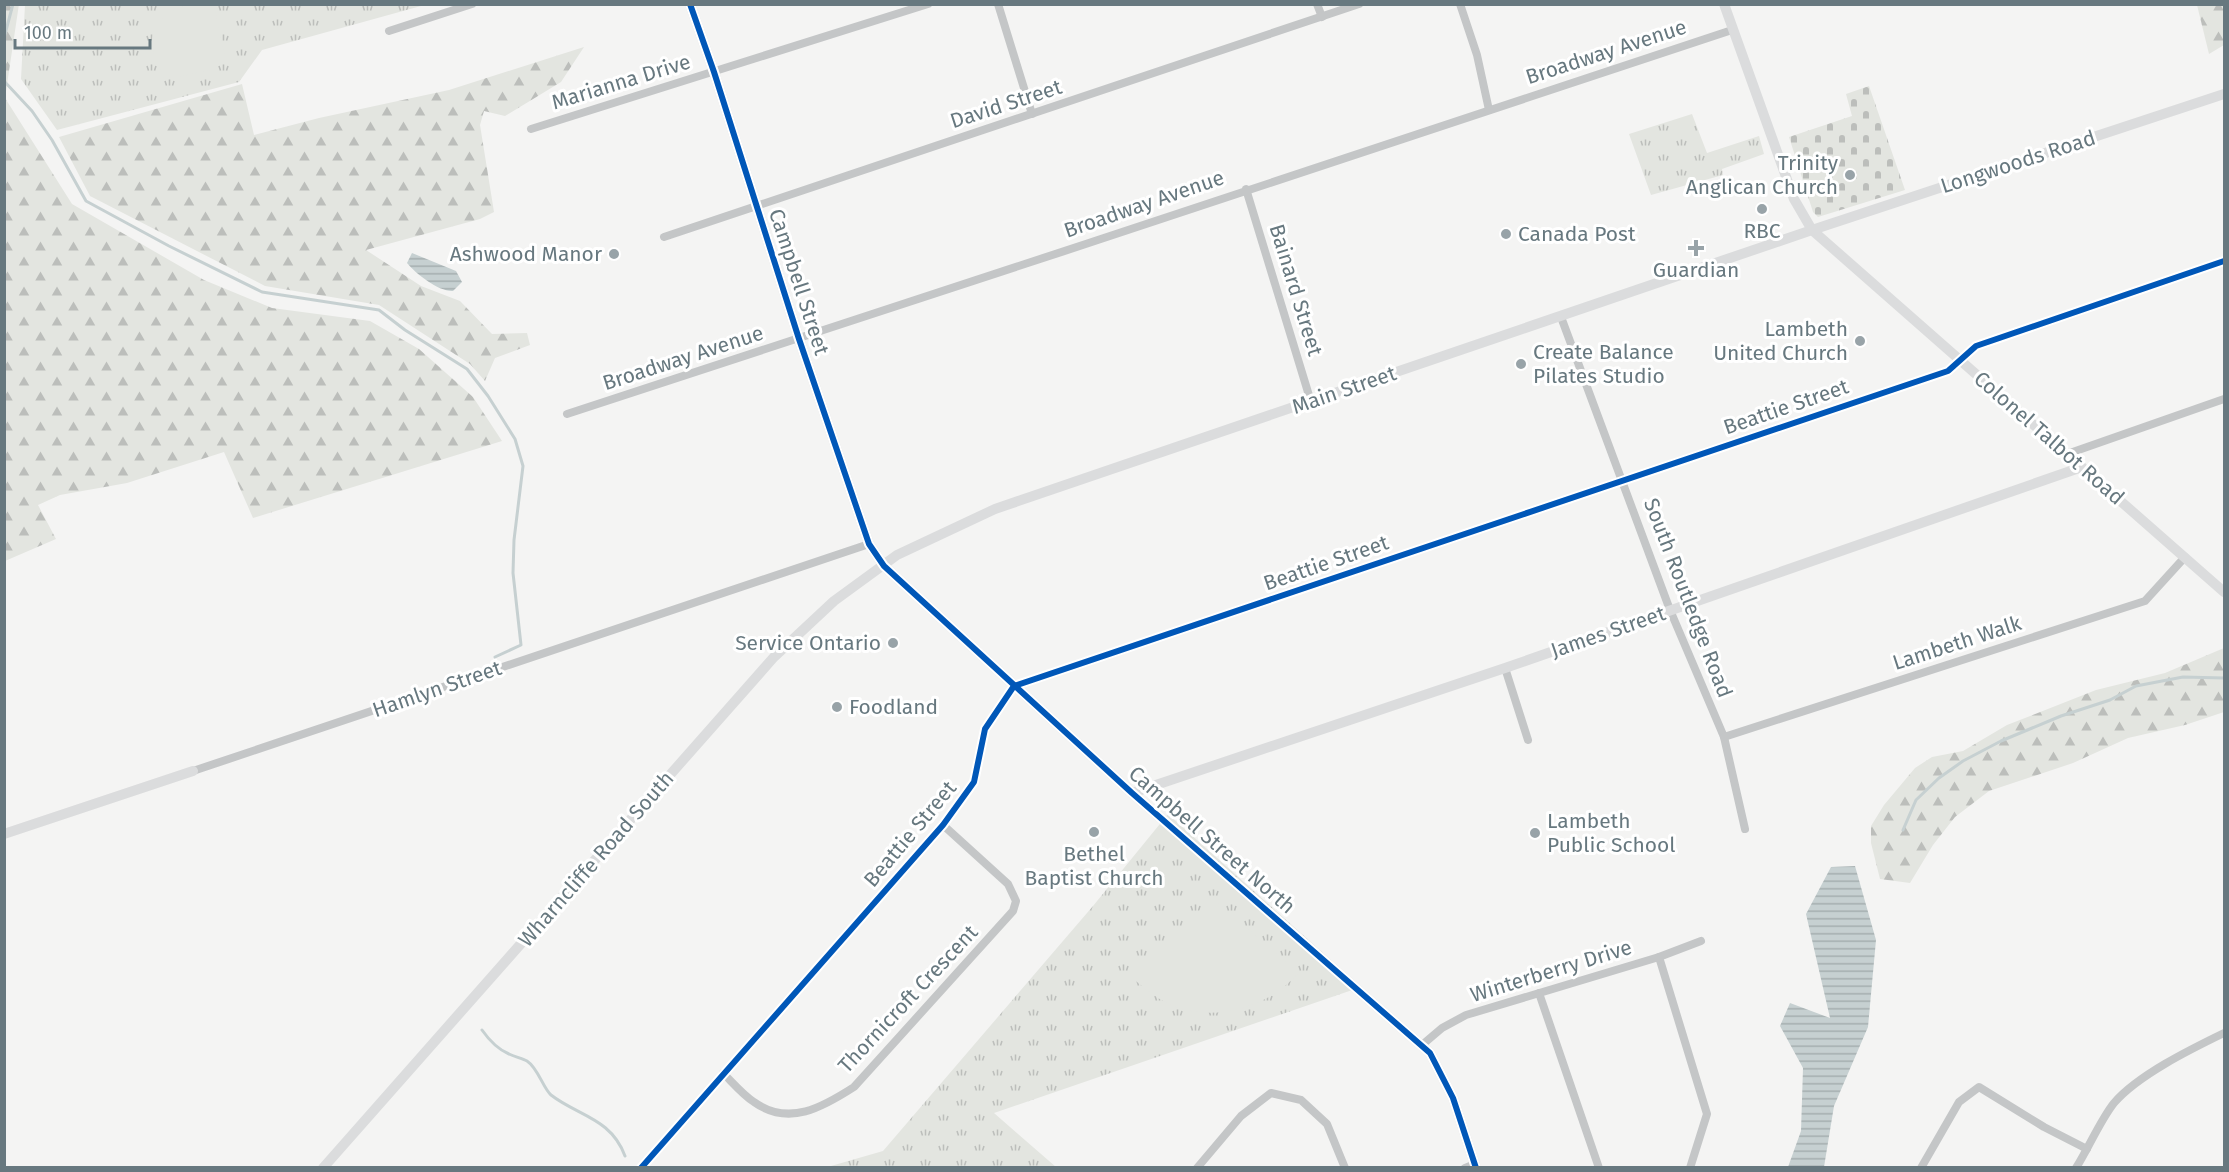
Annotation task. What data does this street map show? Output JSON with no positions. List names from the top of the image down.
{
  "streets": {
    "main road": [
      "Longwoods Road",
      "Campbell Street",
      "Main Street",
      "Colonel Talbot Road",
      "James Street",
      "Hamlyn Street",
      "Campbell Street North",
      "Wharncliffe Road South"
    ],
    "street": [
      "Broadway Avenue",
      "Marianna Drive",
      "David Street",
      "Bainard Street",
      "Beattie Street",
      "South Routledge Road",
      "Lambeth Walk",
      "Winterberry Drive",
      "Thornicroft Crescent"
    ]
  },
  "crossings": [
    ["Broadway Avenue", "Campbell Street"],
    ["Broadway Avenue", "Bainard Street"],
    ["Broadway Avenue", "Colonel Talbot Road"],
    ["Marianna Drive", "Campbell Street"],
    ["David Street", "Campbell Street"],
    ["Longwoods Road", "Main Street"],
    ["Longwoods Road", "Colonel Talbot Road"],
    ["Campbell Street", "Main Street"],
    ["Campbell Street", "Hamlyn Street"],
    ["Campbell Street", "Campbell Street North"],
    ["Campbell Street", "Wharncliffe Road South"],
    ["Bainard Street", "Main Street"],
    ["Main Street", "Colonel Talbot Road"],
    ["Main Street", "South Routledge Road"],
    ["Main Street", "Campbell Street North"],
    ["Main Street", "Wharncliffe Road South"],
    ["Beattie Street", "Colonel Talbot Road"],
    ["Beattie Street", "South Routledge Road"],
    ["Beattie Street", "Campbell Street North"],
    ["Beattie Street", "Thornicroft Crescent"],
    ["Colonel Talbot Road", "James Street"],
    ["Colonel Talbot Road", "Lambeth Walk"],
    ["South Routledge Road", "James Street"],
    ["South Routledge Road", "Lambeth Walk"],
    ["James Street", "Campbell Street North"],
    ["Campbell Street North", "Wharncliffe Road South"],
    ["Campbell Street North", "Winterberry Drive"]
  ],
  "places": {
    "other": [
      "Trinity Anglican Church",
      "RBC",
      "Canada Post",
      "Ashwood Manor",
      "Lambeth United Church",
      "Create Balance Pilates Studio",
      "Service Ontario",
      "Foodland",
      "Bethel Baptist Church",
      "Lambeth Public School"
    ],
    "health": ["Guardian"]
  },
  "scale_bar": "100 m"
}
